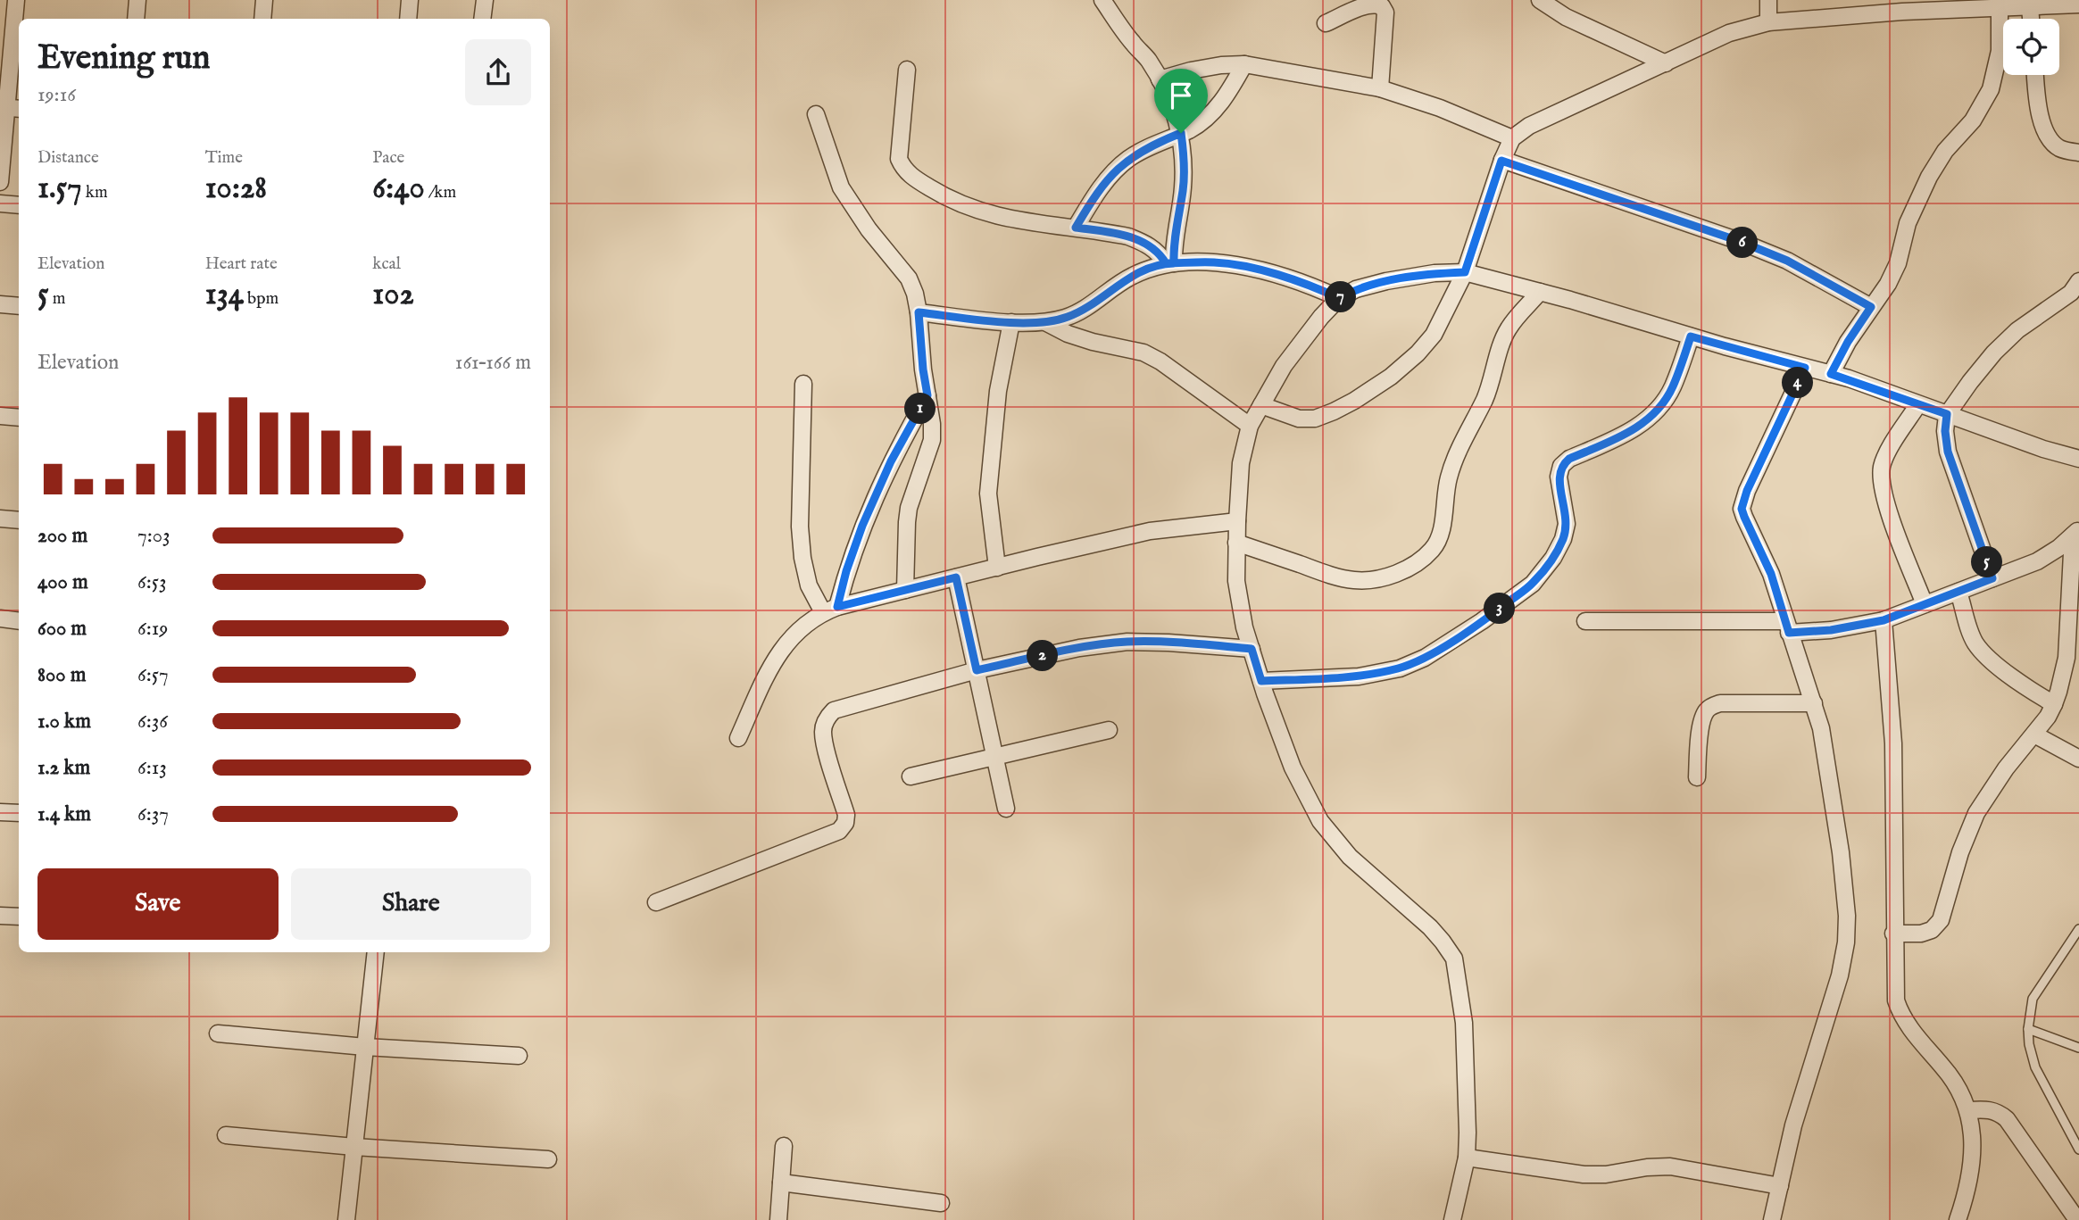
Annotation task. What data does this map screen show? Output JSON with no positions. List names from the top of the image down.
{
  "page": {
    "heading": ["Evening run", "19:16"],
    "stats": [
      ["Distance", "1.57 km"],
      ["Time", "10:28"],
      ["Pace", "6:40 /km"],
      ["Elevation", "5 m"],
      ["Heart rate", "134 bpm"],
      ["kcal", "102"]
    ],
    "pins": [
      "6",
      "7",
      "4",
      "1",
      "5",
      "3",
      "2"
    ],
    "chart": ["Elevation", "161–166 m"],
    "list": [
      {
        "name": "200 m",
        "note": "7:03"
      },
      {
        "name": "400 m",
        "note": "6:53"
      },
      {
        "name": "600 m",
        "note": "6:19"
      },
      {
        "name": "800 m",
        "note": "6:57"
      },
      {
        "name": "1.0 km",
        "note": "6:36"
      },
      {
        "name": "1.2 km",
        "note": "6:13"
      },
      {
        "name": "1.4 km",
        "note": "6:37"
      }
    ],
    "buttons": ["Save", "Share"]
  }
}
